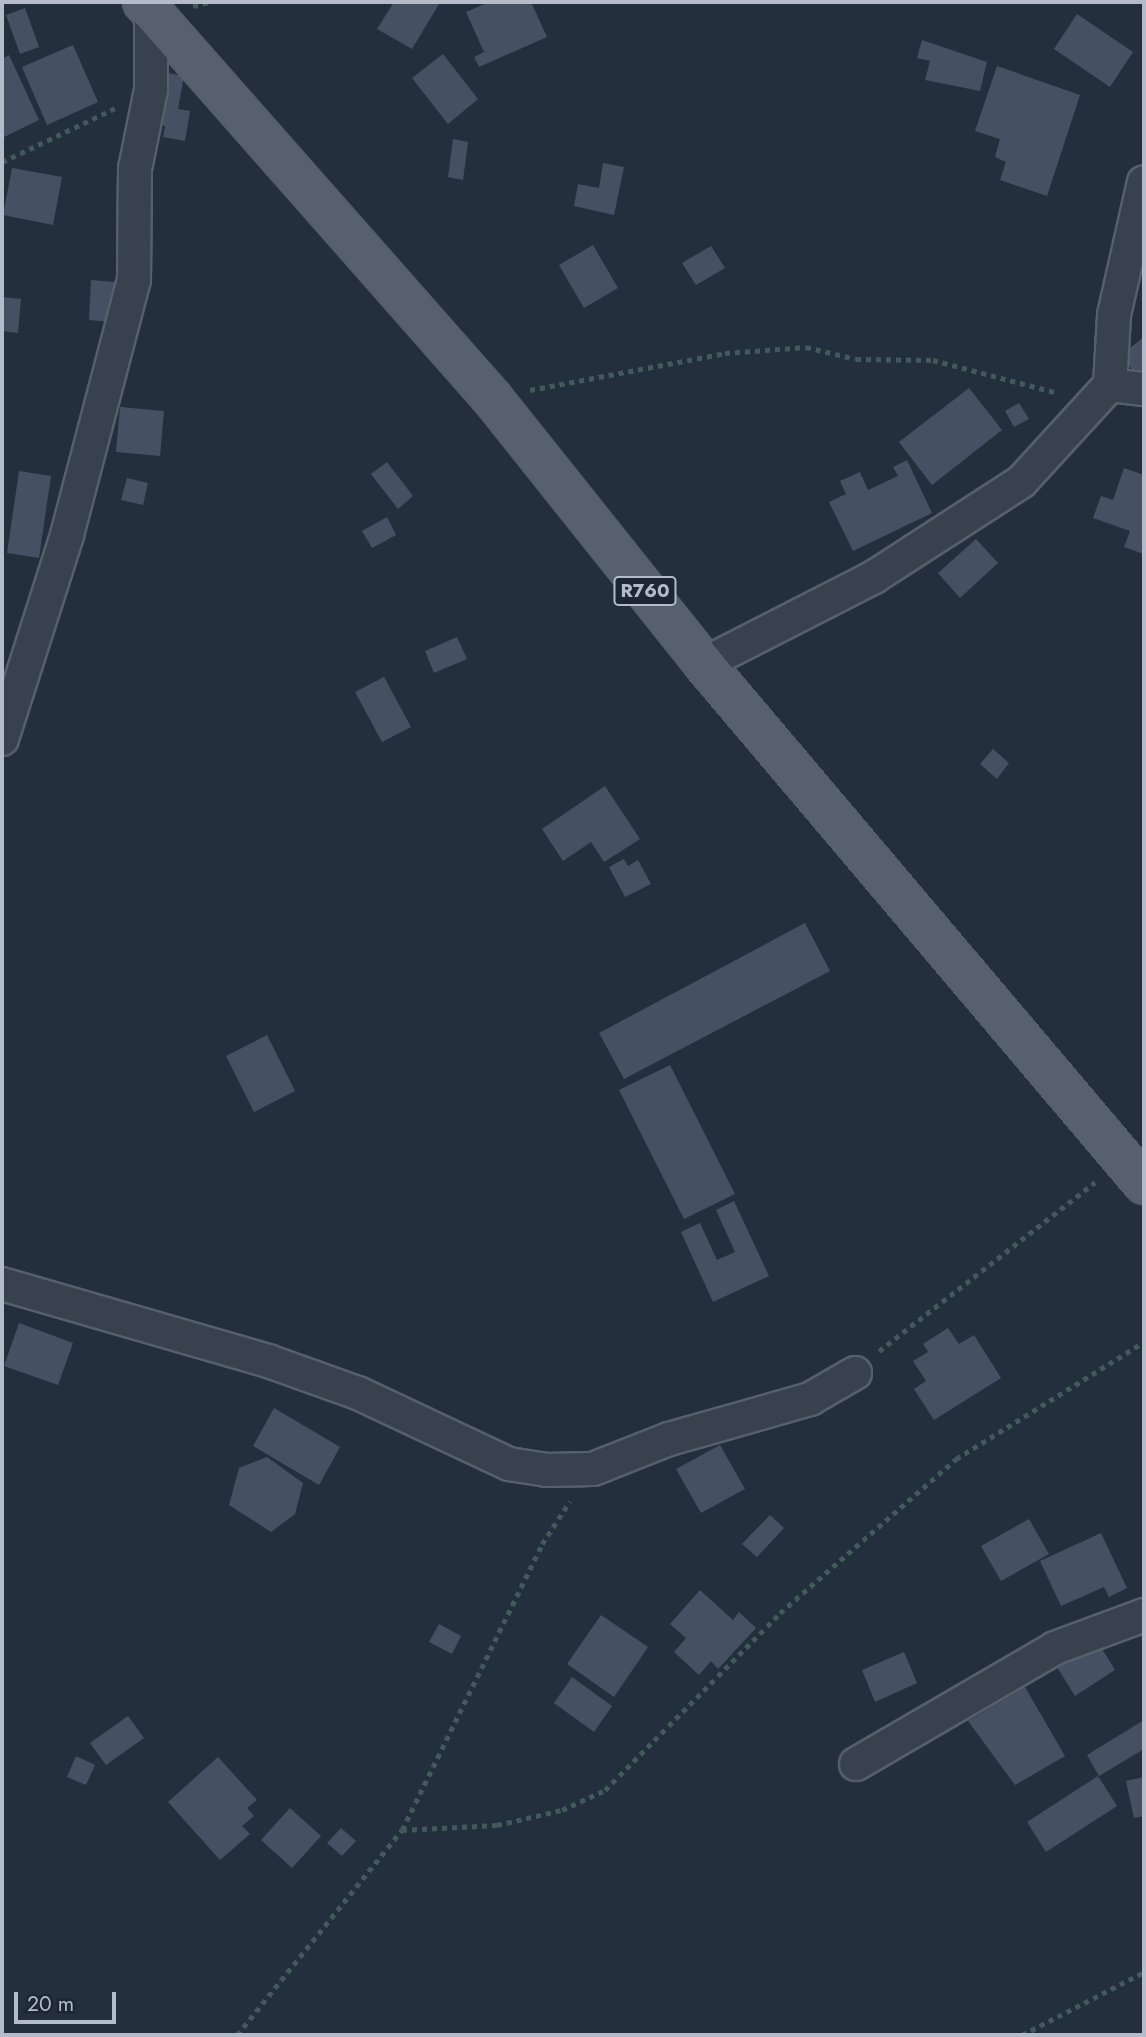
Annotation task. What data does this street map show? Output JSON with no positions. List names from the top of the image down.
{
  "streets": {
    "main road": ["R760"]
  },
  "scale_bar": "20 m"
}
